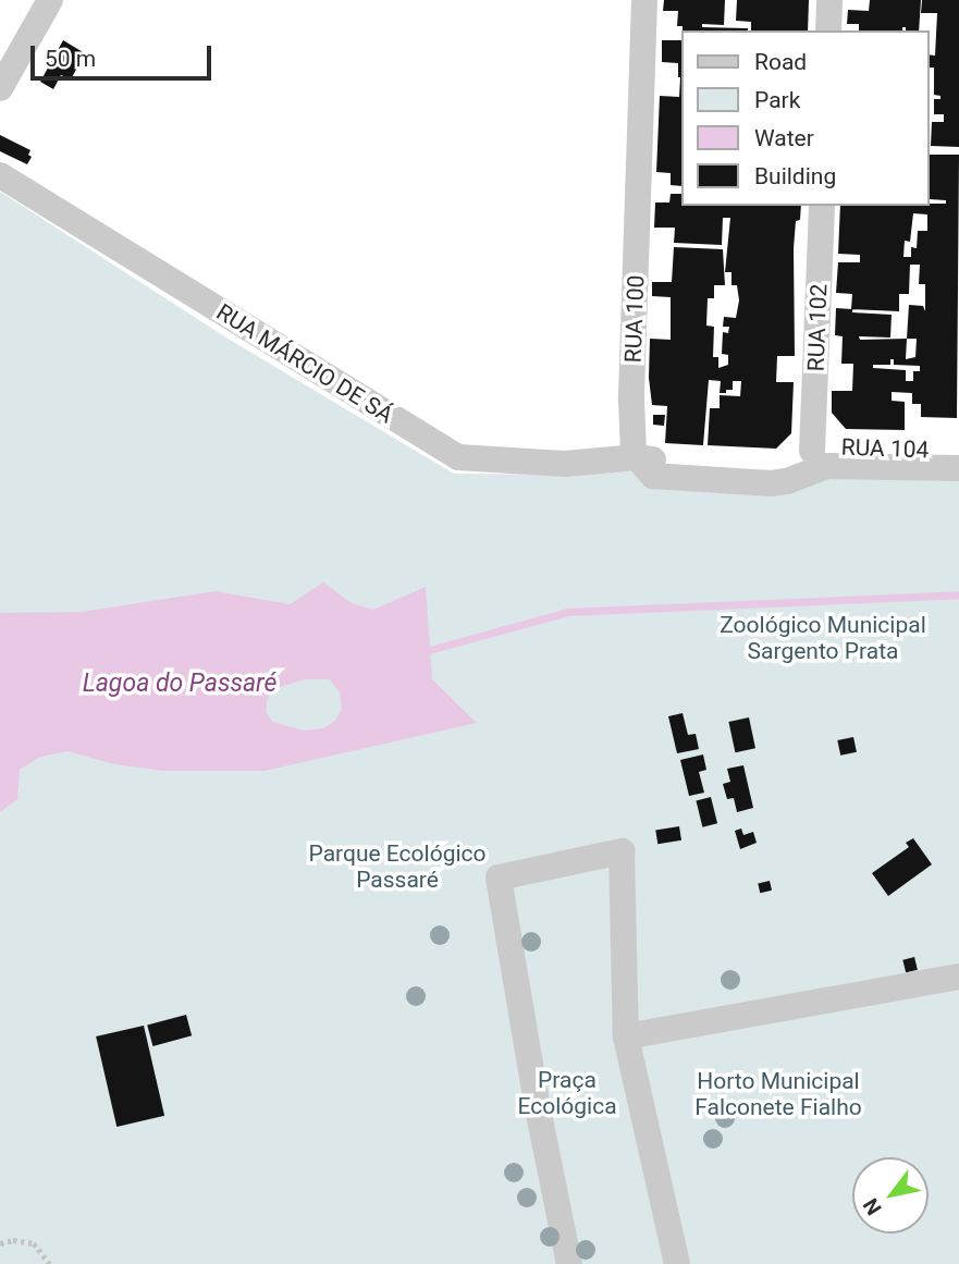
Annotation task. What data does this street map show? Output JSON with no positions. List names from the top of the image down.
{
  "streets": {
    "street": [
      "RUA 100",
      "RUA 102",
      "RUA MÁRCIO DE SÁ",
      "RUA 104"
    ]
  },
  "crossings": [
    ["RUA 100", "RUA MÁRCIO DE SÁ"],
    ["RUA 102", "RUA 104"]
  ],
  "water": ["Lagoa do Passaré"],
  "parks": [
    "Zoológico Municipal Sargento Prata",
    "Parque Ecológico Passaré",
    "Praça Ecológica",
    "Horto Municipal Falconete Fialho"
  ],
  "legend": [
    "Road",
    "Park",
    "Water",
    "Building"
  ],
  "scale_bar": "50 m",
  "north": "bottom left"
}
